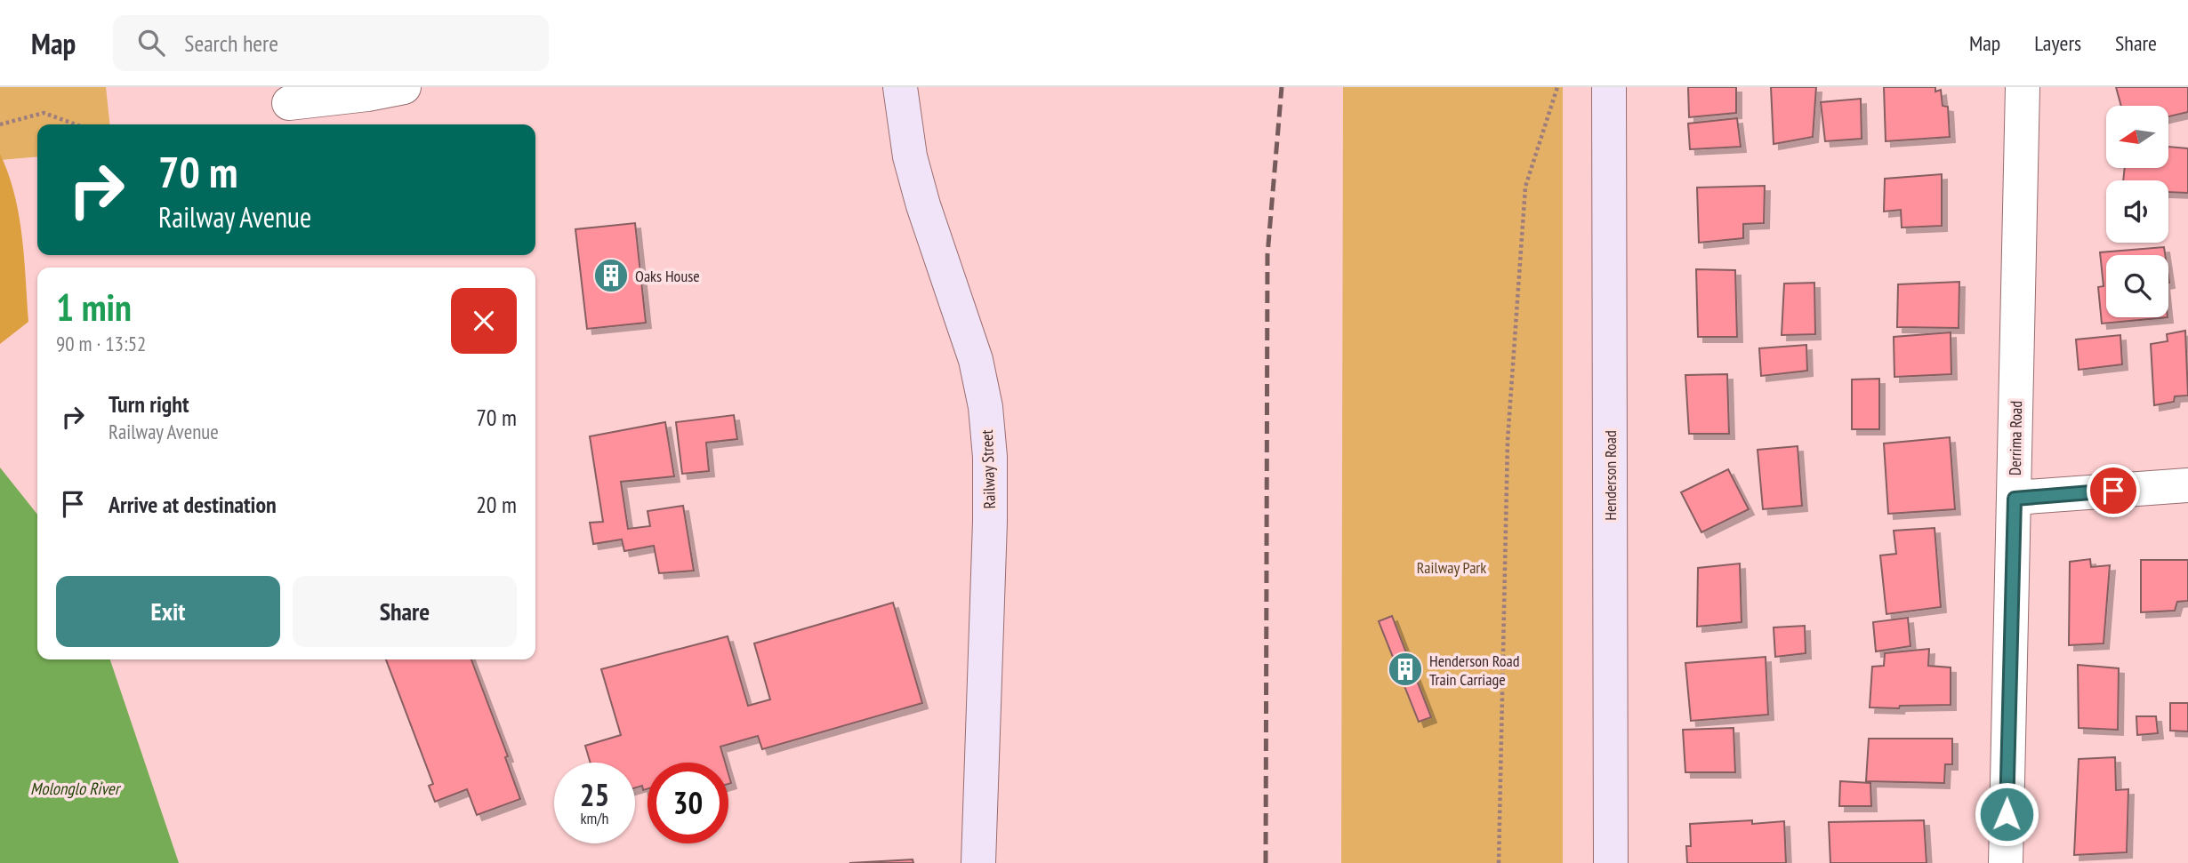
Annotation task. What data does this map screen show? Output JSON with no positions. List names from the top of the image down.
{
  "streets": {
    "street": ["Derrima Road", "Railway Street", "Henderson Road"]
  },
  "water": ["Molonglo River"],
  "parks": ["Railway Park"],
  "places": {
    "building": ["Oaks House", "Henderson Road Train Carriage"]
  },
  "north": "left",
  "page": {
    "header": "Map",
    "search": "Search here",
    "nav": ["Map", "Layers", "Share"],
    "turn": ["70 m", "Railway Avenue"],
    "heading": ["1 min", "90 m · 13:52"],
    "list": [
      {
        "name": "Turn right",
        "note": "Railway Avenue",
        "value": "70 m"
      },
      {
        "name": "Arrive at destination",
        "value": "20 m"
      }
    ],
    "buttons": ["Exit", "Share"],
    "speed": "25 km/h",
    "limit": "30"
  }
}
